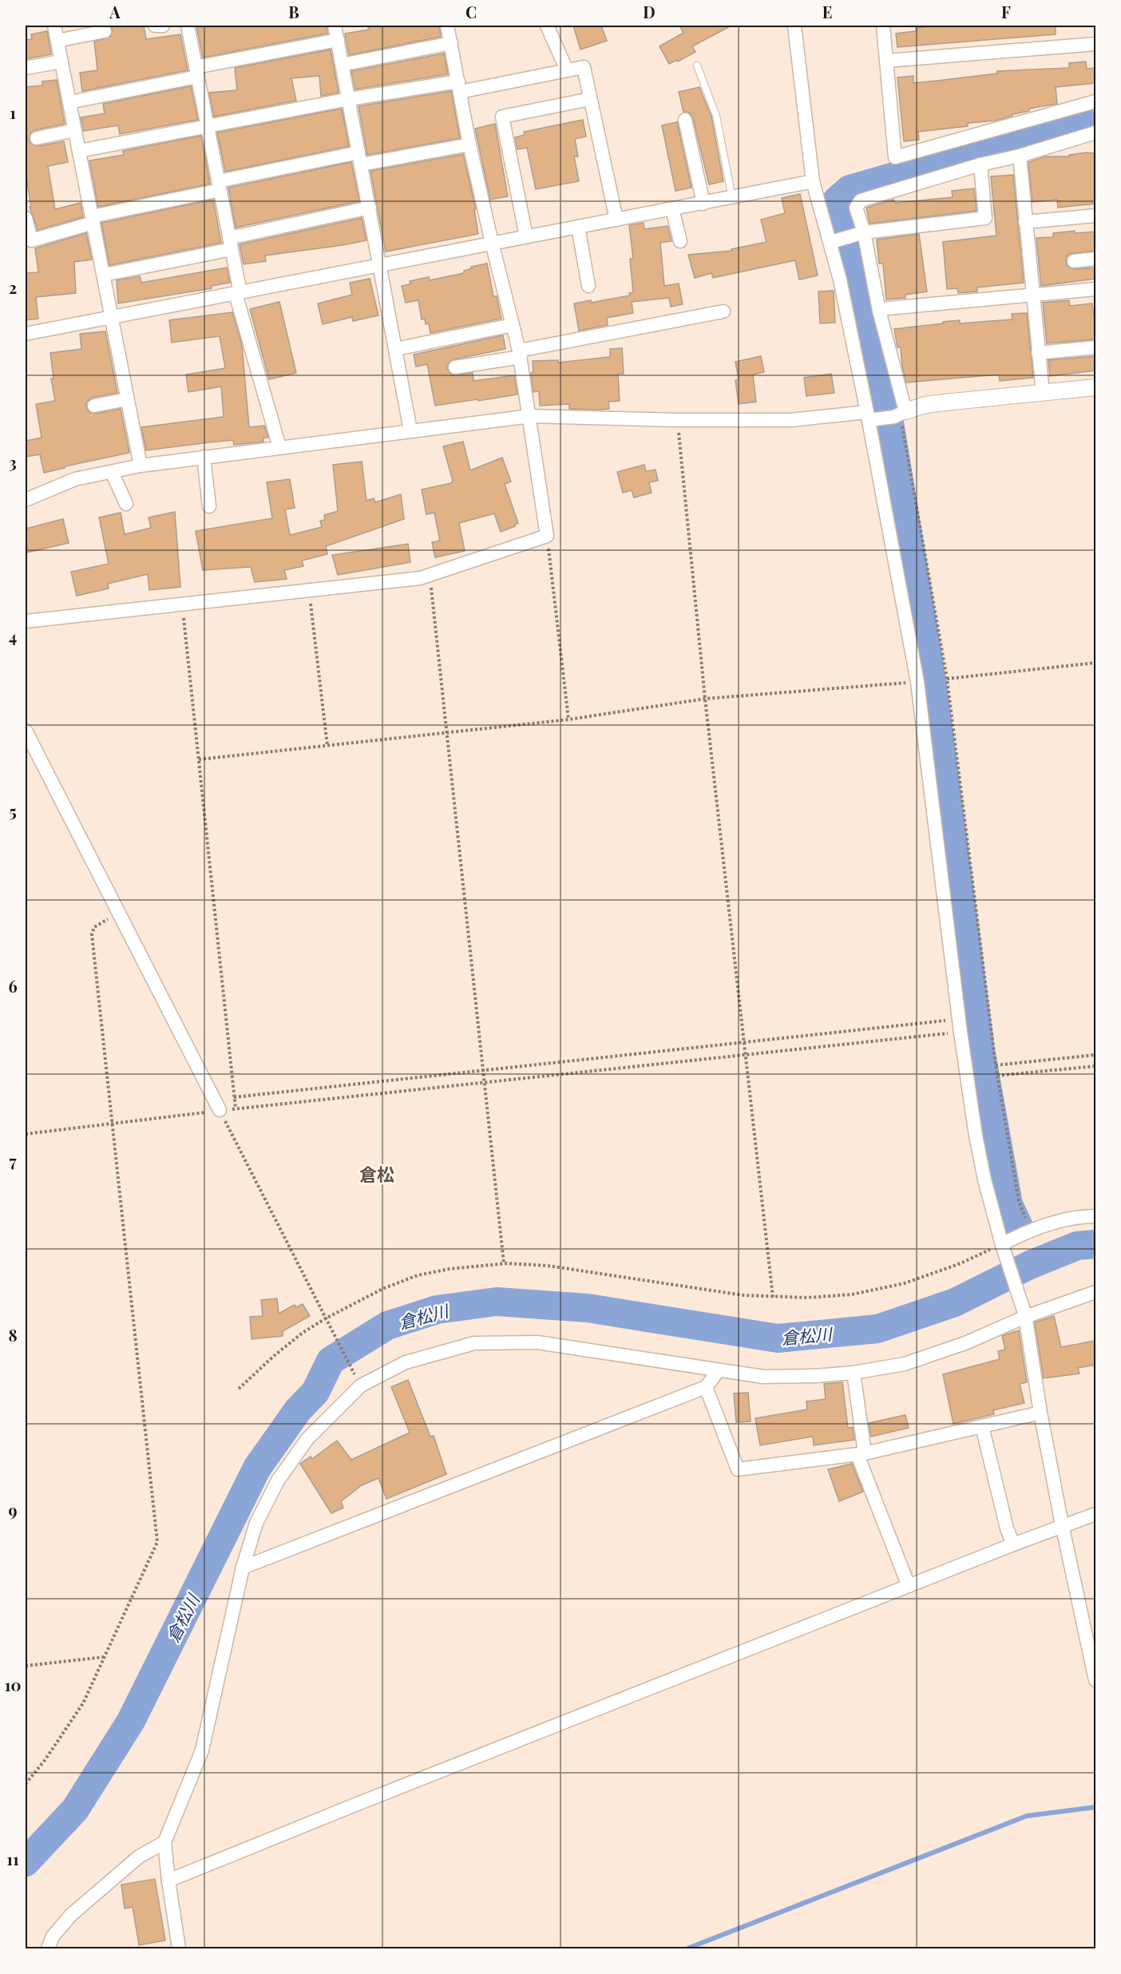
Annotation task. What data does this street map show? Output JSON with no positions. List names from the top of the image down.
{
  "districts": ["倉松"],
  "water": ["倉松川"],
  "grid": {
    "columns": [
      "A",
      "B",
      "C",
      "D",
      "E",
      "F"
    ],
    "rows": [
      "1",
      "2",
      "3",
      "4",
      "5",
      "6",
      "7",
      "8",
      "9",
      "10",
      "11"
    ]
  }
}
